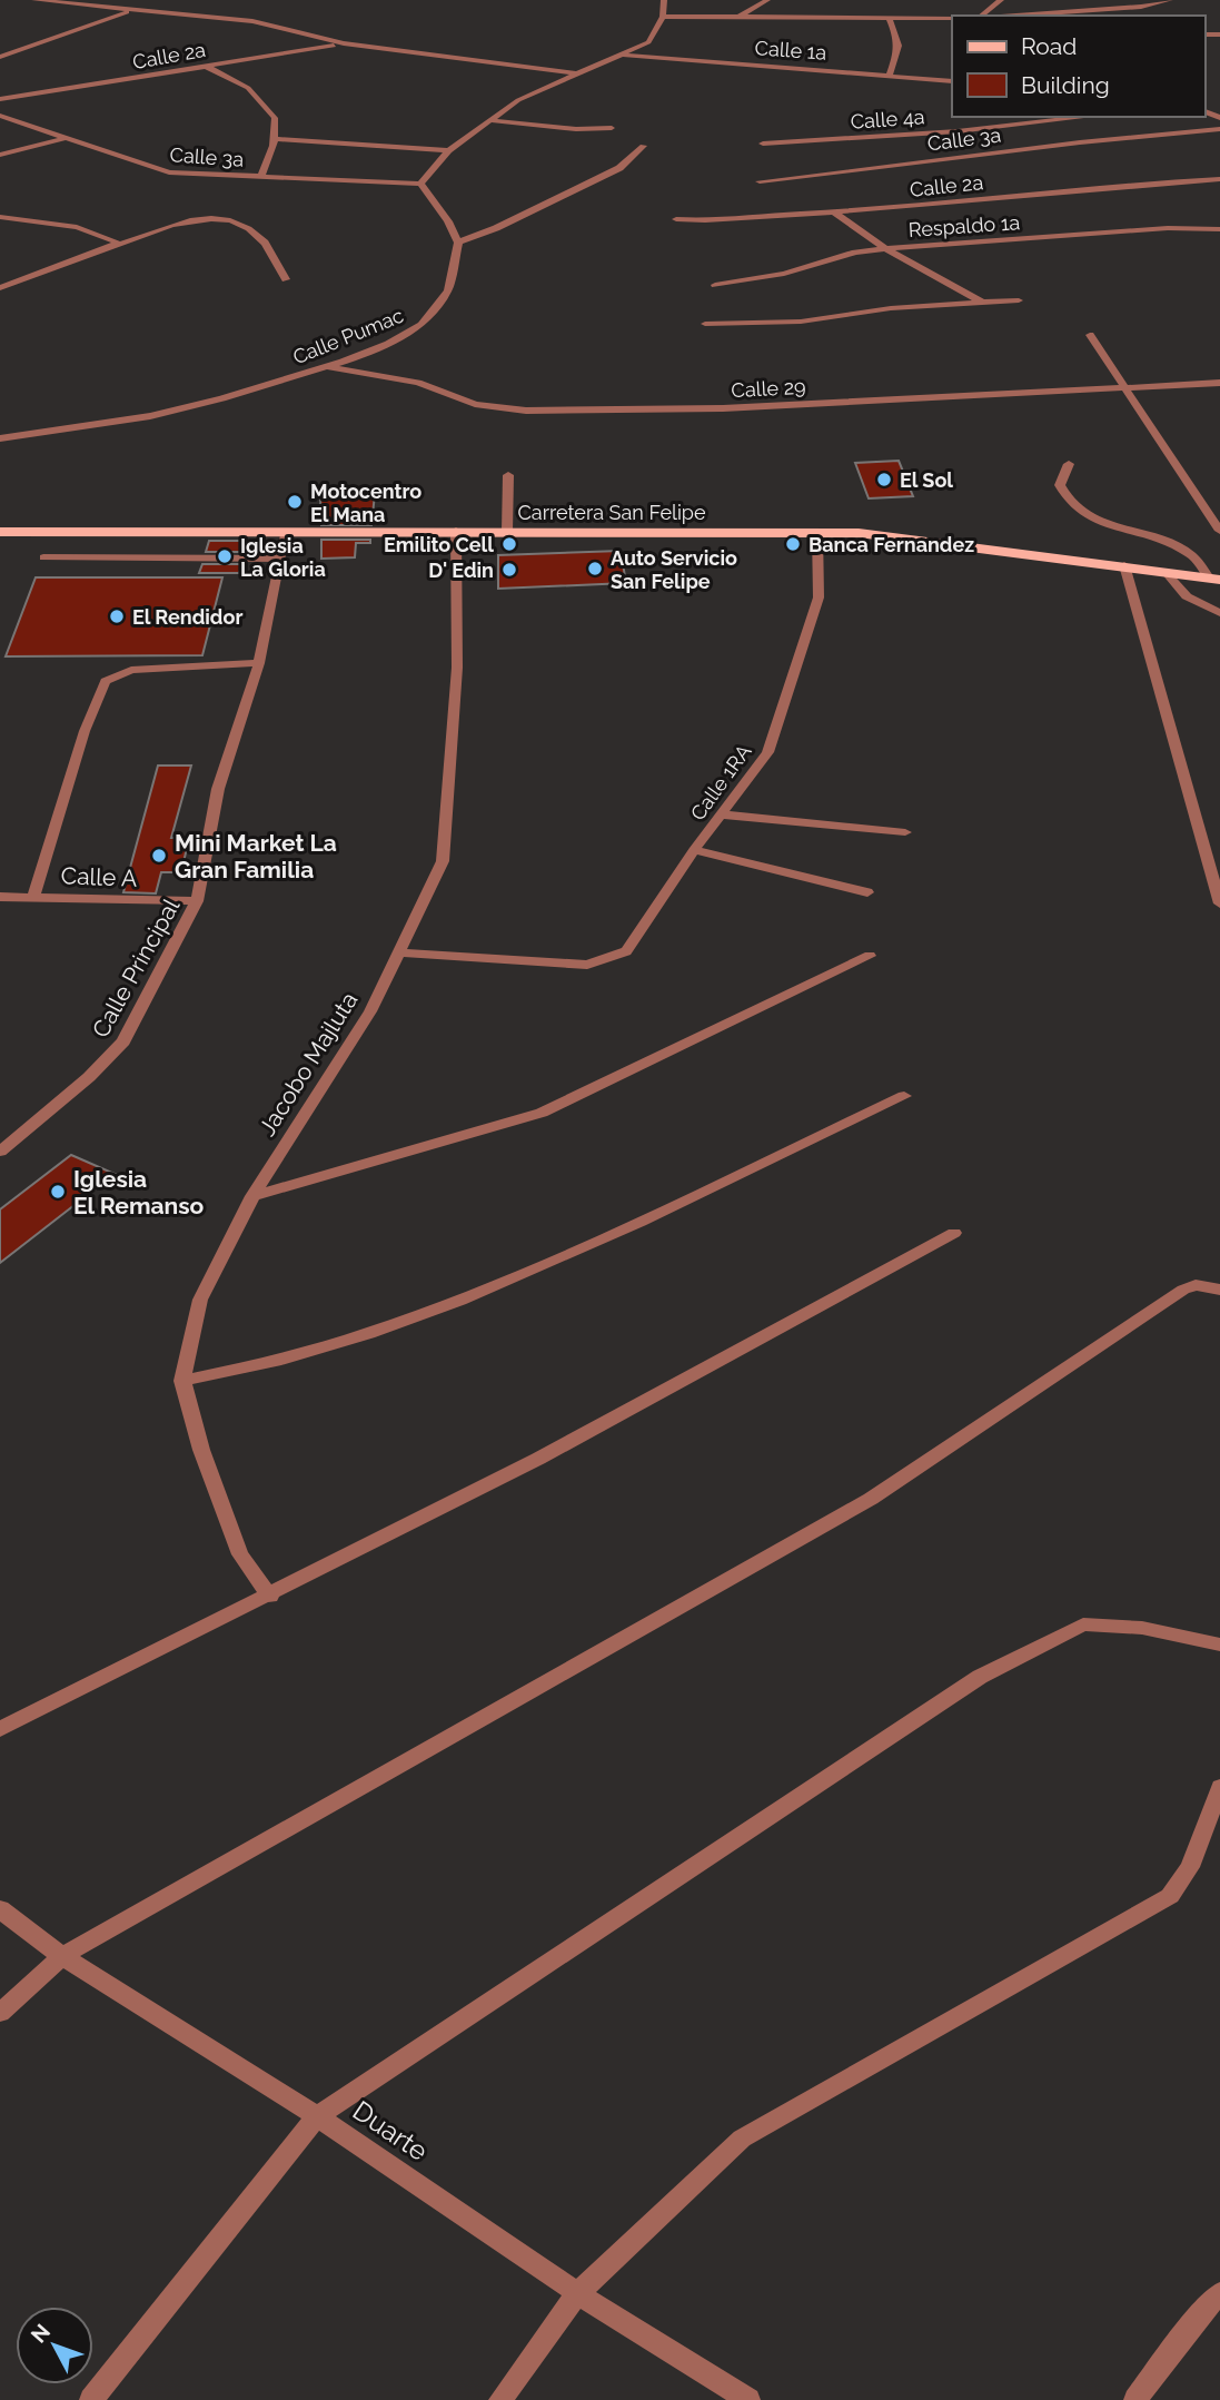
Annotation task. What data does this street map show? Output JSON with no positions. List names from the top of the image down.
{
  "streets": {
    "main road": ["Carretera San Felipe"],
    "street": [
      "Calle 1a",
      "Calle 2a",
      "Calle 4a",
      "Calle 3a",
      "Respaldo 1a",
      "Calle Pumac",
      "Calle 29",
      "Calle 1RA",
      "Calle A",
      "Calle Principal",
      "Jacobo Majluta",
      "Duarte"
    ]
  },
  "crossings": [
    ["Calle Pumac", "Calle 29"],
    ["Carretera San Felipe", "Calle 1RA"],
    ["Carretera San Felipe", "Calle Principal"],
    ["Carretera San Felipe", "Jacobo Majluta"],
    ["Calle 1RA", "Jacobo Majluta"],
    ["Calle A", "Calle Principal"]
  ],
  "places": [
    "El Sol",
    "Motocentro El Mana",
    "Emilito Cell",
    "Banca Fernandez",
    "Iglesia La Gloria",
    "Auto Servicio San Felipe",
    "D' Edin",
    "El Rendidor",
    "Mini Market La Gran Familia",
    "Iglesia El Remanso"
  ],
  "legend": ["Road", "Building"],
  "north": "top left"
}
